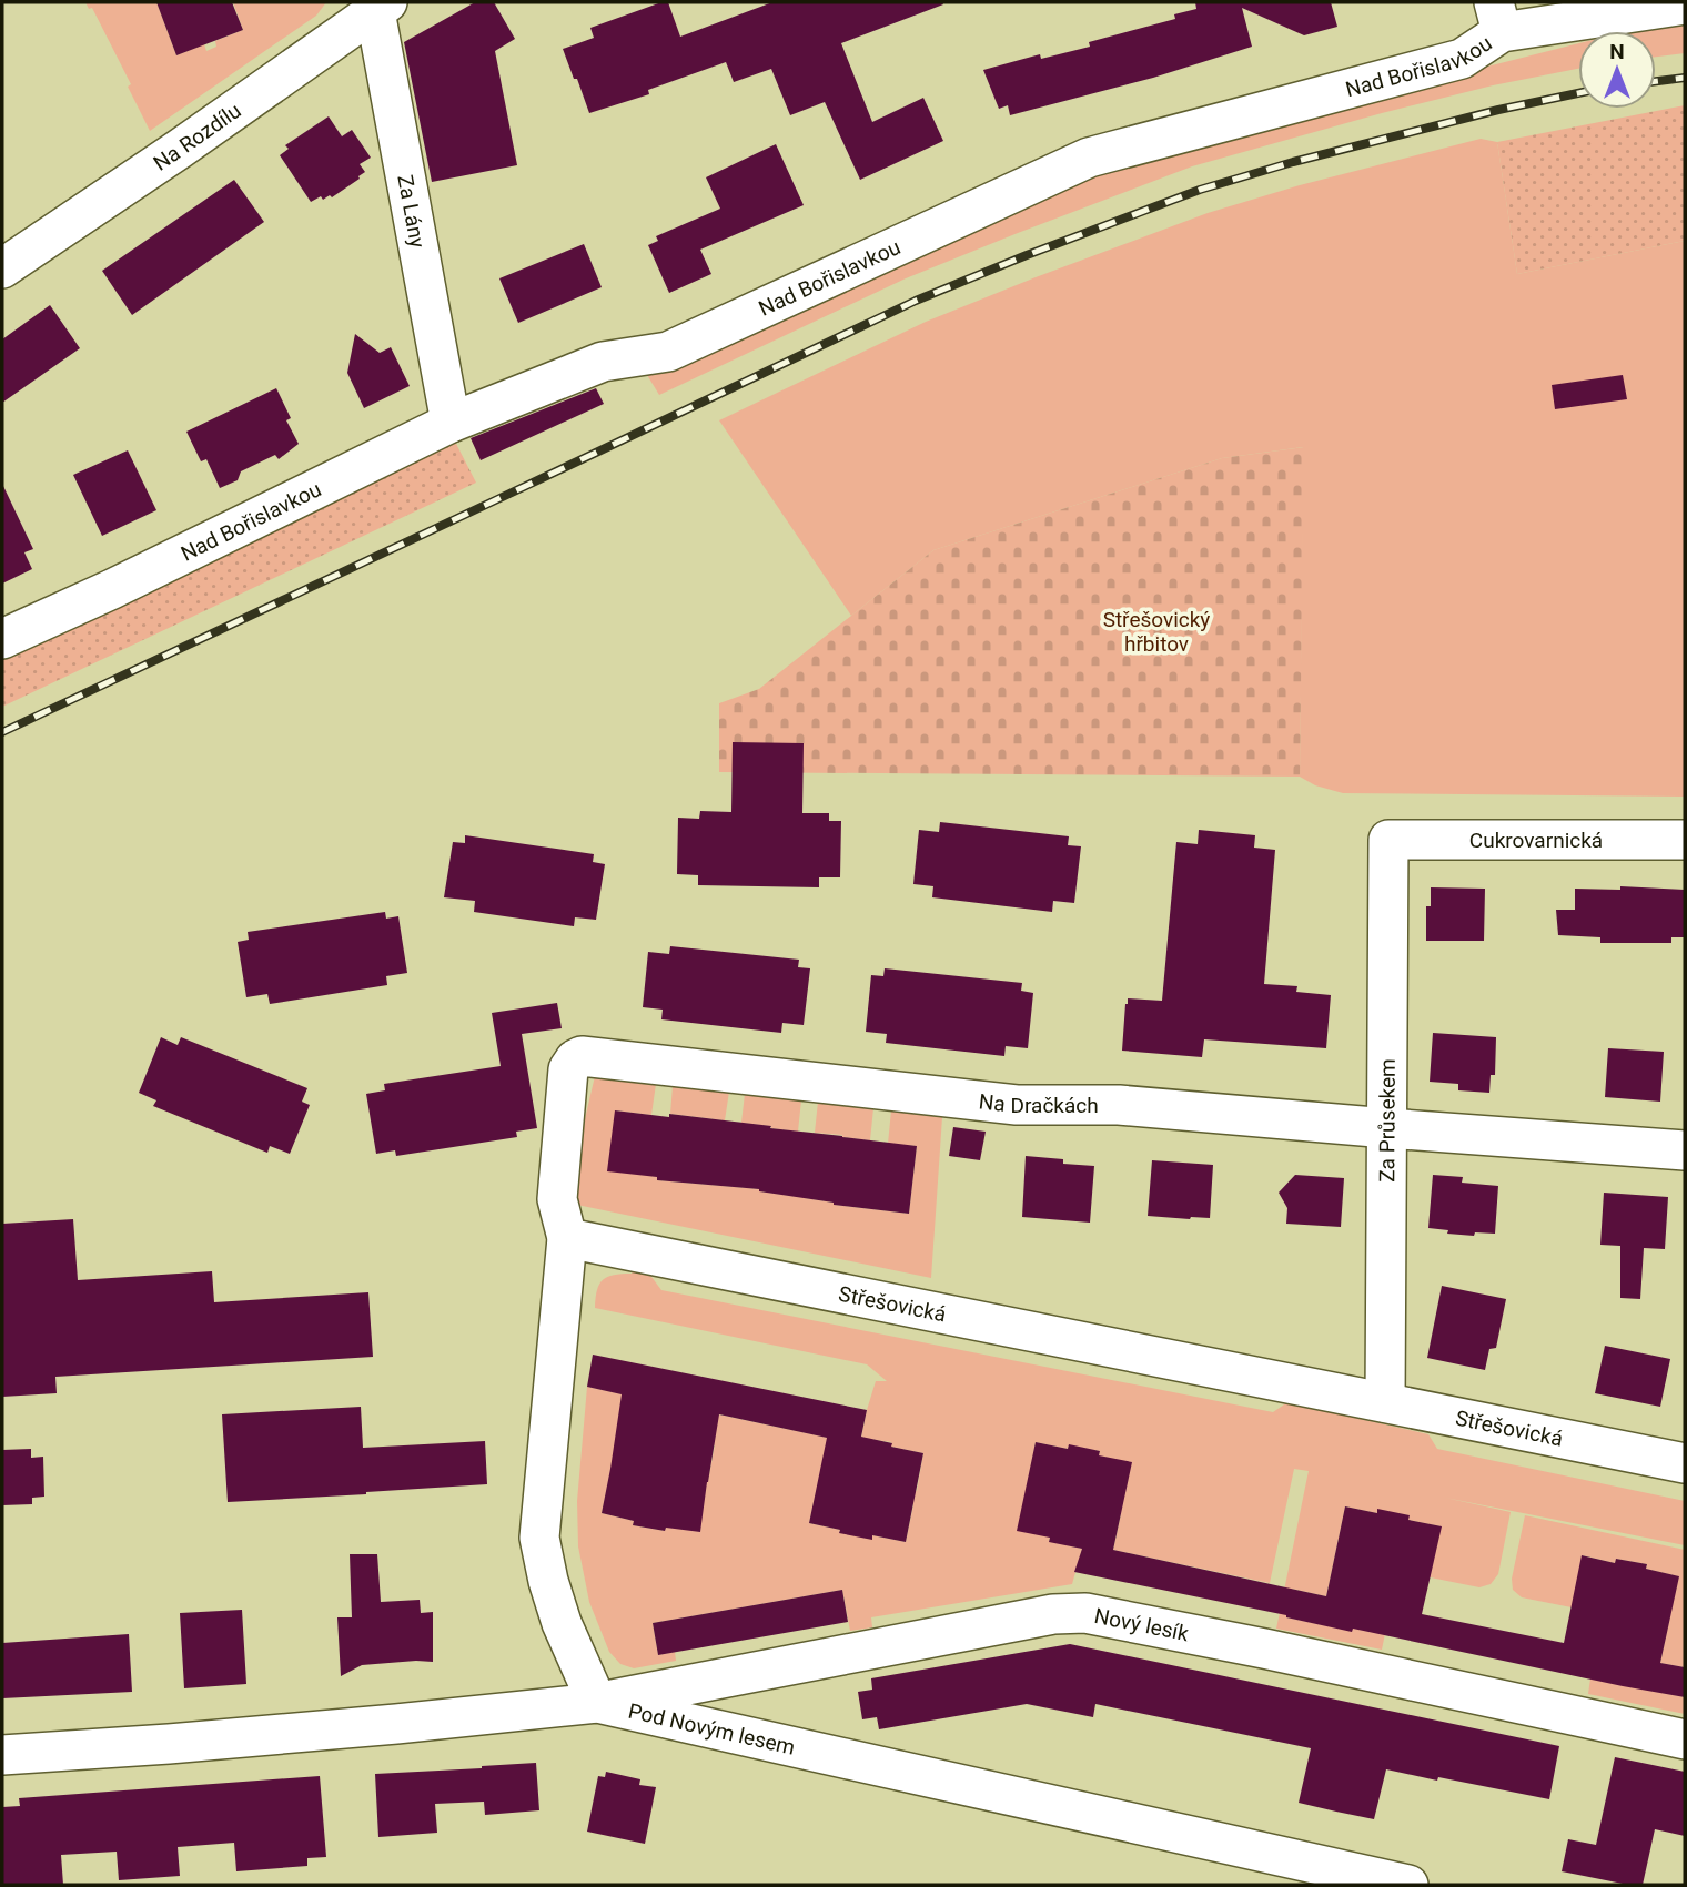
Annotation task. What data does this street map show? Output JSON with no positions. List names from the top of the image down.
{
  "streets": {
    "street": [
      "Nad Bořislavkou",
      "Na Rozdílu",
      "Za Lány",
      "Cukrovarnická",
      "Na Dračkách",
      "Za Průsekem",
      "Střešovická",
      "Nový lesík",
      "Pod Novým lesem"
    ]
  },
  "crossings": [
    ["Nad Bořislavkou", "Za Lány"],
    ["Na Rozdílu", "Za Lány"],
    ["Cukrovarnická", "Za Průsekem"],
    ["Na Dračkách", "Za Průsekem"],
    ["Na Dračkách", "Střešovická"],
    ["Za Průsekem", "Střešovická"],
    ["Nový lesík", "Pod Novým lesem"]
  ],
  "parks": ["Střešovický hřbitov"],
  "north": "top"
}
